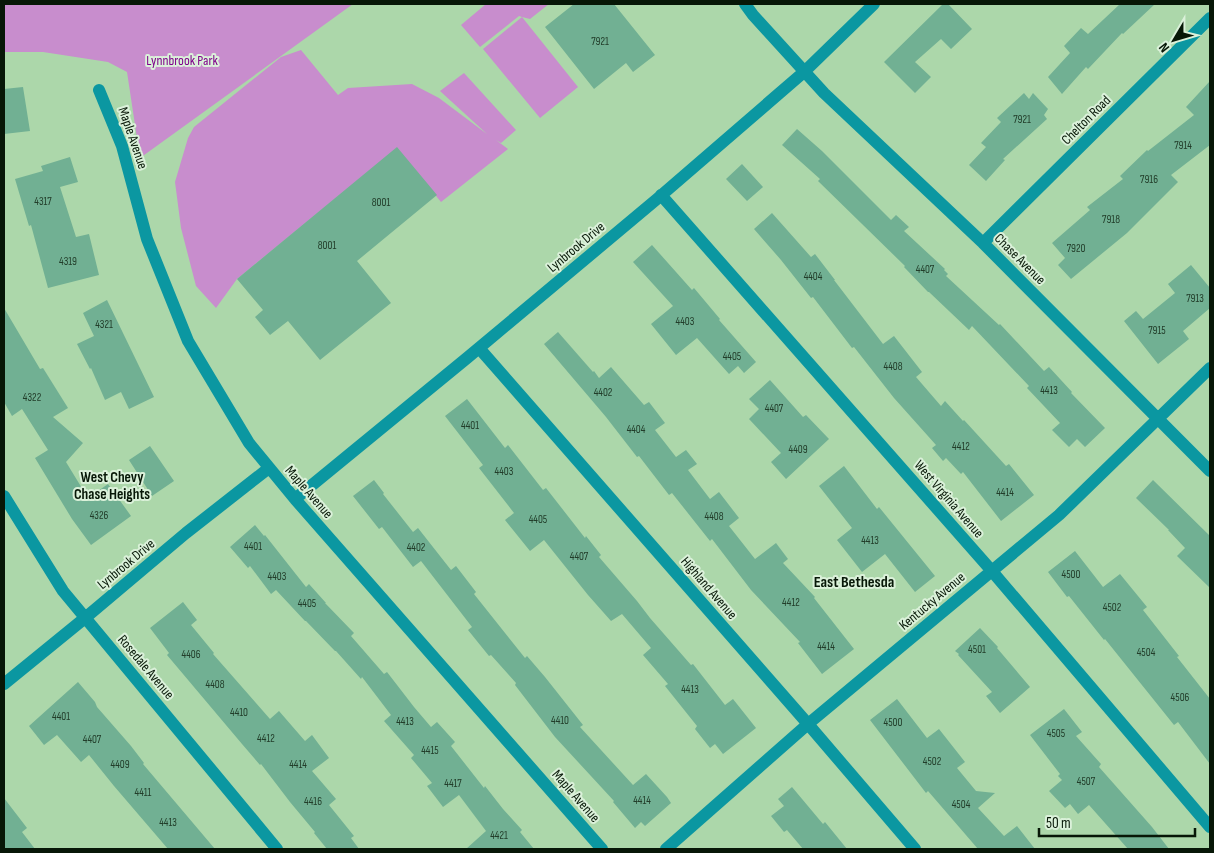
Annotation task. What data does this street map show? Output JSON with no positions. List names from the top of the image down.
{
  "streets": {
    "street": [
      "Chelton Road",
      "Maple Avenue",
      "Lynbrook Drive",
      "Chase Avenue",
      "West Virginia Avenue",
      "Highland Avenue",
      "Kentucky Avenue",
      "Rosedale Avenue"
    ]
  },
  "crossings": [
    ["Chelton Road", "Chase Avenue"],
    ["Maple Avenue", "Lynbrook Drive"],
    ["Lynbrook Drive", "Chase Avenue"],
    ["Lynbrook Drive", "West Virginia Avenue"],
    ["Lynbrook Drive", "Highland Avenue"],
    ["Lynbrook Drive", "Rosedale Avenue"],
    ["Chase Avenue", "Kentucky Avenue"],
    ["West Virginia Avenue", "Kentucky Avenue"],
    ["Highland Avenue", "Kentucky Avenue"]
  ],
  "districts": ["West Chevy Chase Heights", "East Bethesda"],
  "parks": ["Lynnbrook Park"],
  "house_numbers": [
    "7921",
    "7921",
    "7914",
    "7916",
    "4317",
    "8001",
    "7918",
    "8001",
    "7920",
    "4319",
    "4407",
    "4404",
    "7913",
    "4403",
    "4321",
    "7915",
    "4405",
    "4408",
    "4413",
    "4402",
    "4322",
    "4407",
    "4401",
    "4404",
    "4412",
    "4409",
    "4403",
    "4414",
    "4326",
    "4408",
    "4405",
    "4413",
    "4401",
    "4402",
    "4407",
    "4500",
    "4403",
    "4412",
    "4405",
    "4502",
    "4414",
    "4501",
    "4504",
    "4406",
    "4408",
    "4413",
    "4506",
    "4410",
    "4401",
    "4410",
    "4413",
    "4500",
    "4505",
    "4412",
    "4407",
    "4415",
    "4502",
    "4409",
    "4414",
    "4507",
    "4417",
    "4411",
    "4414",
    "4416",
    "4504",
    "4413",
    "4421"
  ],
  "scale_bar": "50 m",
  "north": "bottom left"
}
